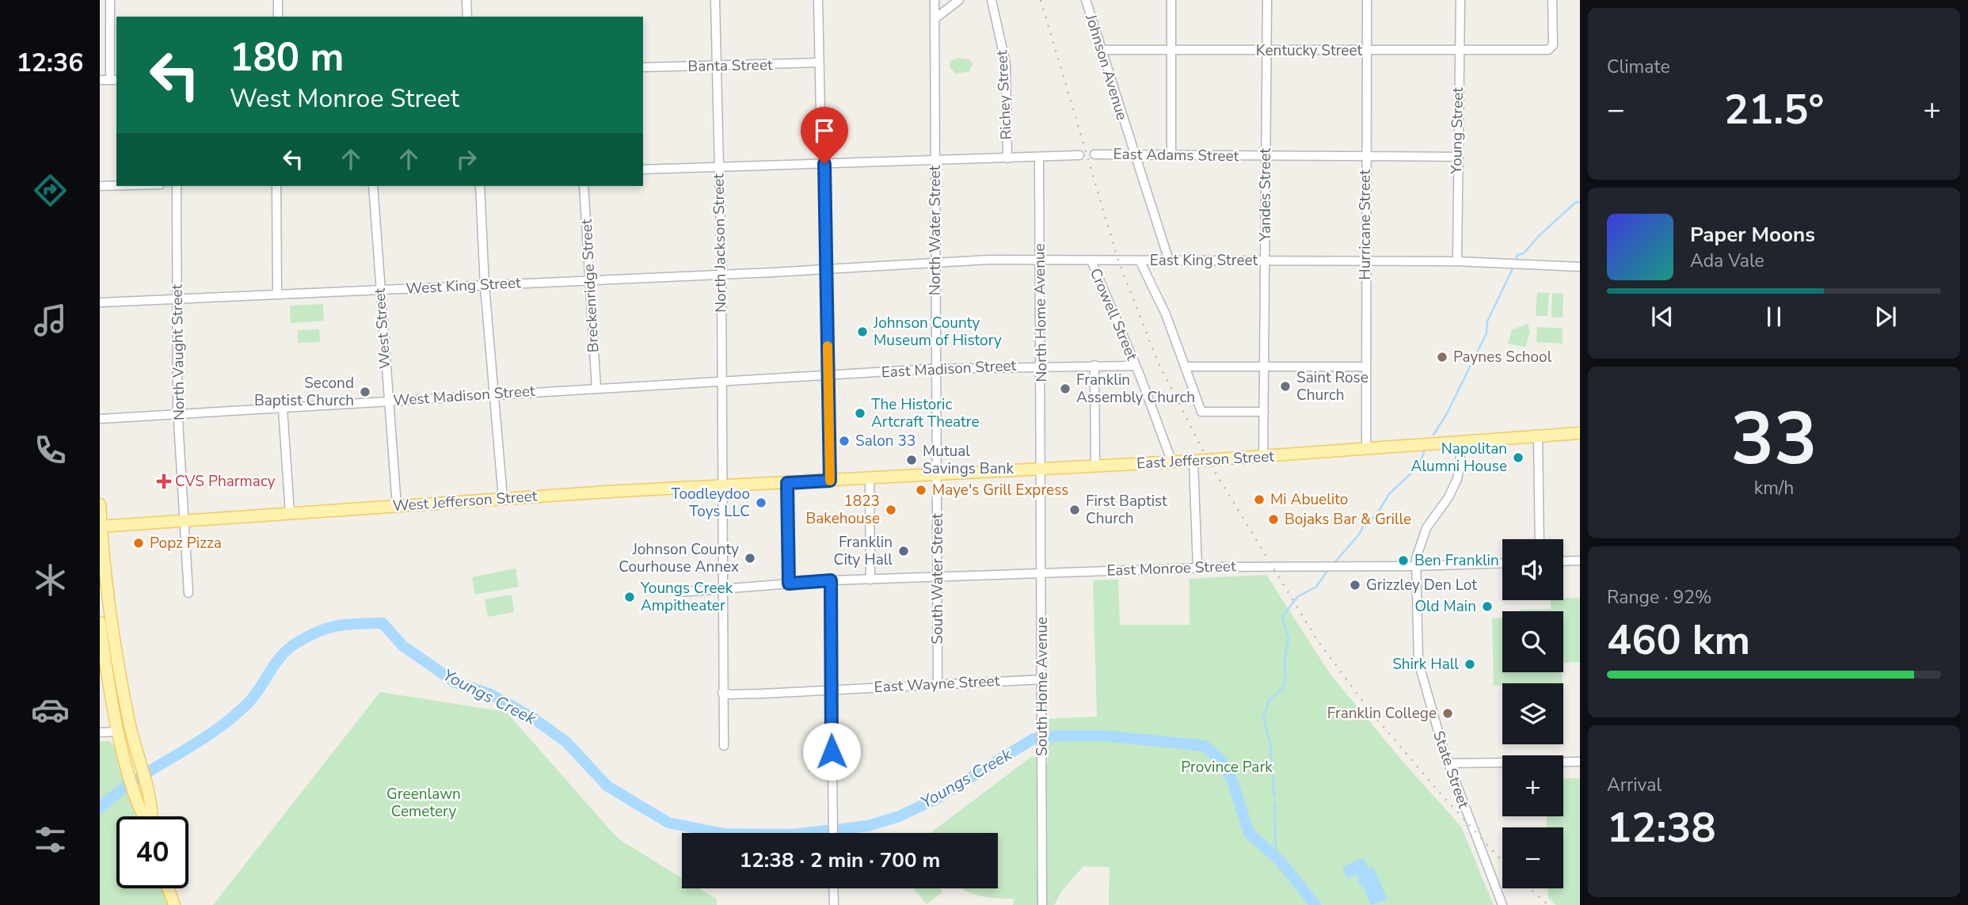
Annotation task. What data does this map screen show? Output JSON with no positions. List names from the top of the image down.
{
  "streets": {
    "main road": ["East Jefferson Street", "West Jefferson Street"],
    "street": [
      "Kentucky Street",
      "Banta Street",
      "Johnson Avenue",
      "Richey Street",
      "Young Street",
      "East Adams Street",
      "Yandes Street",
      "Hurricane Street",
      "North Water Street",
      "North Jackson Street",
      "East King Street",
      "West King Street",
      "Breckenridge Street",
      "North Home Avenue",
      "Crowell Street",
      "West Street",
      "North Vaught Street",
      "East Madison Street",
      "West Madison Street",
      "East Monroe Street",
      "South Water Street",
      "East Wayne Street",
      "South Home Avenue",
      "State Street"
    ]
  },
  "crossings": [
    ["Kentucky Street", "Johnson Avenue"],
    ["Kentucky Street", "Young Street"],
    ["Kentucky Street", "Yandes Street"],
    ["Kentucky Street", "Hurricane Street"],
    ["Banta Street", "North Jackson Street"],
    ["Johnson Avenue", "East Adams Street"],
    ["Johnson Avenue", "East King Street"],
    ["Young Street", "East Adams Street"],
    ["Young Street", "East King Street"],
    ["East Adams Street", "Yandes Street"],
    ["East Adams Street", "Hurricane Street"],
    ["Yandes Street", "East King Street"],
    ["Yandes Street", "East Jefferson Street"],
    ["Hurricane Street", "East King Street"],
    ["Hurricane Street", "East Jefferson Street"],
    ["North Water Street", "East King Street"],
    ["North Water Street", "East Madison Street"],
    ["North Water Street", "East Jefferson Street"],
    ["North Water Street", "South Water Street"],
    ["North Jackson Street", "West King Street"],
    ["North Jackson Street", "West Madison Street"],
    ["North Jackson Street", "West Jefferson Street"],
    ["North Jackson Street", "East Monroe Street"],
    ["North Jackson Street", "East Wayne Street"],
    ["East King Street", "West King Street"],
    ["East King Street", "North Home Avenue"],
    ["East King Street", "Crowell Street"],
    ["West King Street", "Breckenridge Street"],
    ["West King Street", "West Street"],
    ["West King Street", "North Vaught Street"],
    ["Breckenridge Street", "West Madison Street"],
    ["North Home Avenue", "East Madison Street"],
    ["North Home Avenue", "East Jefferson Street"],
    ["North Home Avenue", "South Home Avenue"],
    ["Crowell Street", "East Madison Street"],
    ["Crowell Street", "East Jefferson Street"],
    ["West Street", "West Madison Street"],
    ["West Street", "West Jefferson Street"],
    ["North Vaught Street", "West Madison Street"],
    ["North Vaught Street", "West Jefferson Street"],
    ["East Madison Street", "West Madison Street"],
    ["East Jefferson Street", "West Jefferson Street"],
    ["East Jefferson Street", "South Water Street"],
    ["East Jefferson Street", "South Home Avenue"],
    ["East Jefferson Street", "State Street"],
    ["East Monroe Street", "South Water Street"],
    ["East Monroe Street", "South Home Avenue"],
    ["East Monroe Street", "State Street"],
    ["South Water Street", "East Wayne Street"],
    ["East Wayne Street", "South Home Avenue"]
  ],
  "water": ["Youngs Creek"],
  "parks": ["Province Park", "Greenlawn Cemetery"],
  "places": {
    "other": [
      "Johnson County Museum of History",
      "Paynes School",
      "Saint Rose Church",
      "Franklin Assembly Church",
      "Second Baptist Church",
      "The Historic Artcraft Theatre",
      "Salon 33",
      "Napolitan Alumni House",
      "Mutual Savings Bank",
      "Maye's Grill Express",
      "Mi Abuelito",
      "Toodleydoo Toys LLC",
      "1823 Bakehouse",
      "First Baptist Church",
      "Bojaks Bar & Grille",
      "Popz Pizza",
      "Franklin City Hall",
      "Johnson County Courhouse Annex",
      "Ben Franklin",
      "Grizzley Den Lot",
      "Youngs Creek Ampitheater",
      "Old Main",
      "Shirk Hall",
      "Franklin College"
    ],
    "health": ["CVS Pharmacy"]
  },
  "page": {
    "tabs": "12:36",
    "tile": [
      "Climate",
      ["33", "km/h"],
      ["Range · 92%", "460 km"],
      ["Arrival", "12:38"]
    ],
    "turn": ["180 m", "West Monroe Street"],
    "heat": ["−", "21.5°", "+"],
    "song": ["Paper Moons", "Ada Vale"],
    "map_buttons": ["+", "−"],
    "limit": "40",
    "trip": "12:38 · 2 min · 700 m"
  }
}
